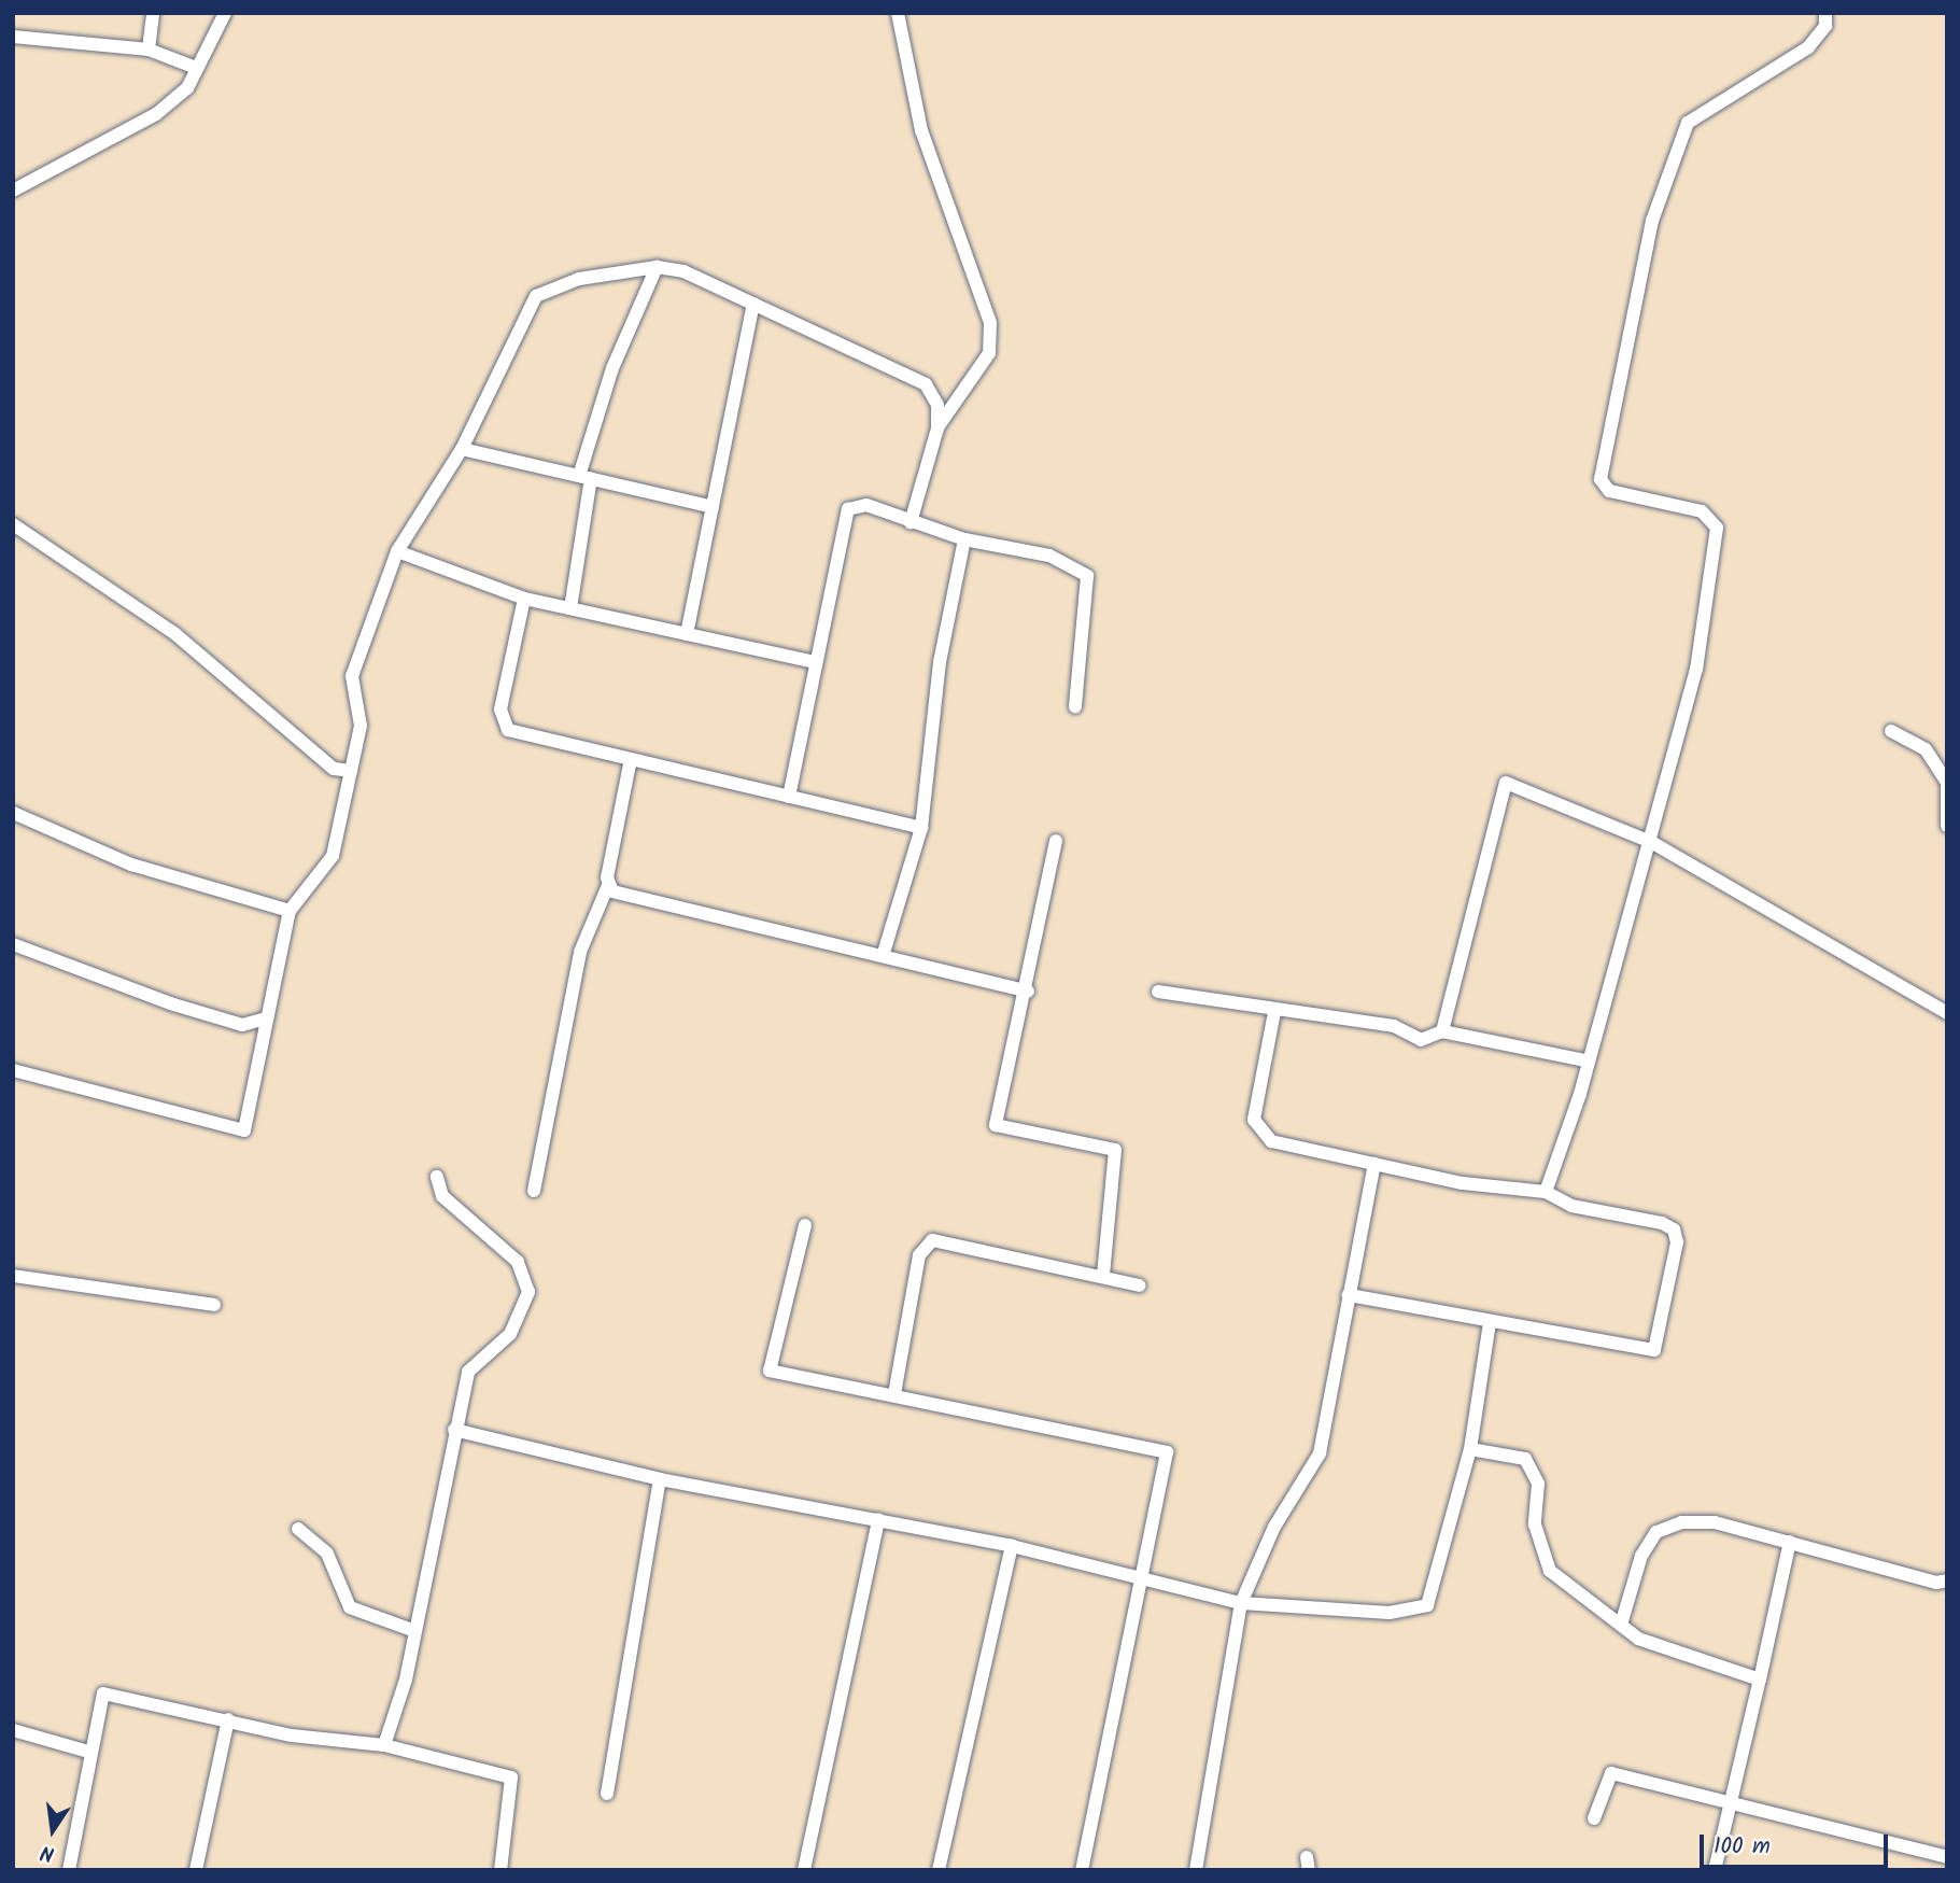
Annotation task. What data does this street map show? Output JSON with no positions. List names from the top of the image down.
{
  "scale_bar": "100 m",
  "north": "bottom"
}
